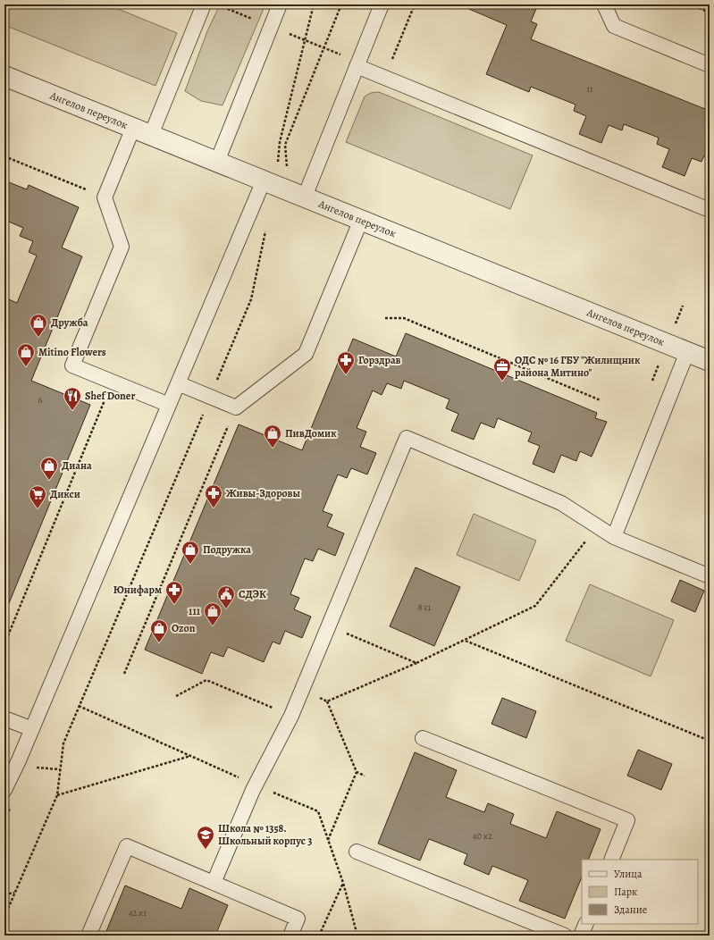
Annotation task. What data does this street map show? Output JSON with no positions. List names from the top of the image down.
{
  "streets": {
    "street": ["Ангелов переулок"]
  },
  "places": {
    "shop": [
      "Дружба",
      "Mitino Flowers",
      "ПивДомик",
      "Диана",
      "Подружка",
      "111",
      "Ozon"
    ],
    "pharmacy": ["Горздрав", "Живы-Здоровы", "Юнифарм"],
    "office": ["ОДС № 16 ГБУ \"Жилищник района Митино\""],
    "restaurant": ["Shef Doner"],
    "supermarket": ["Дикси"],
    "public building": ["СДЭК"],
    "school or university": ["Школа № 1358. Школьный корпус 3"]
  },
  "house_numbers": [
    "11",
    "6",
    "8 с1",
    "40 к2",
    "42 к1"
  ],
  "legend": ["Улица", "Парк", "Здание"]
}
